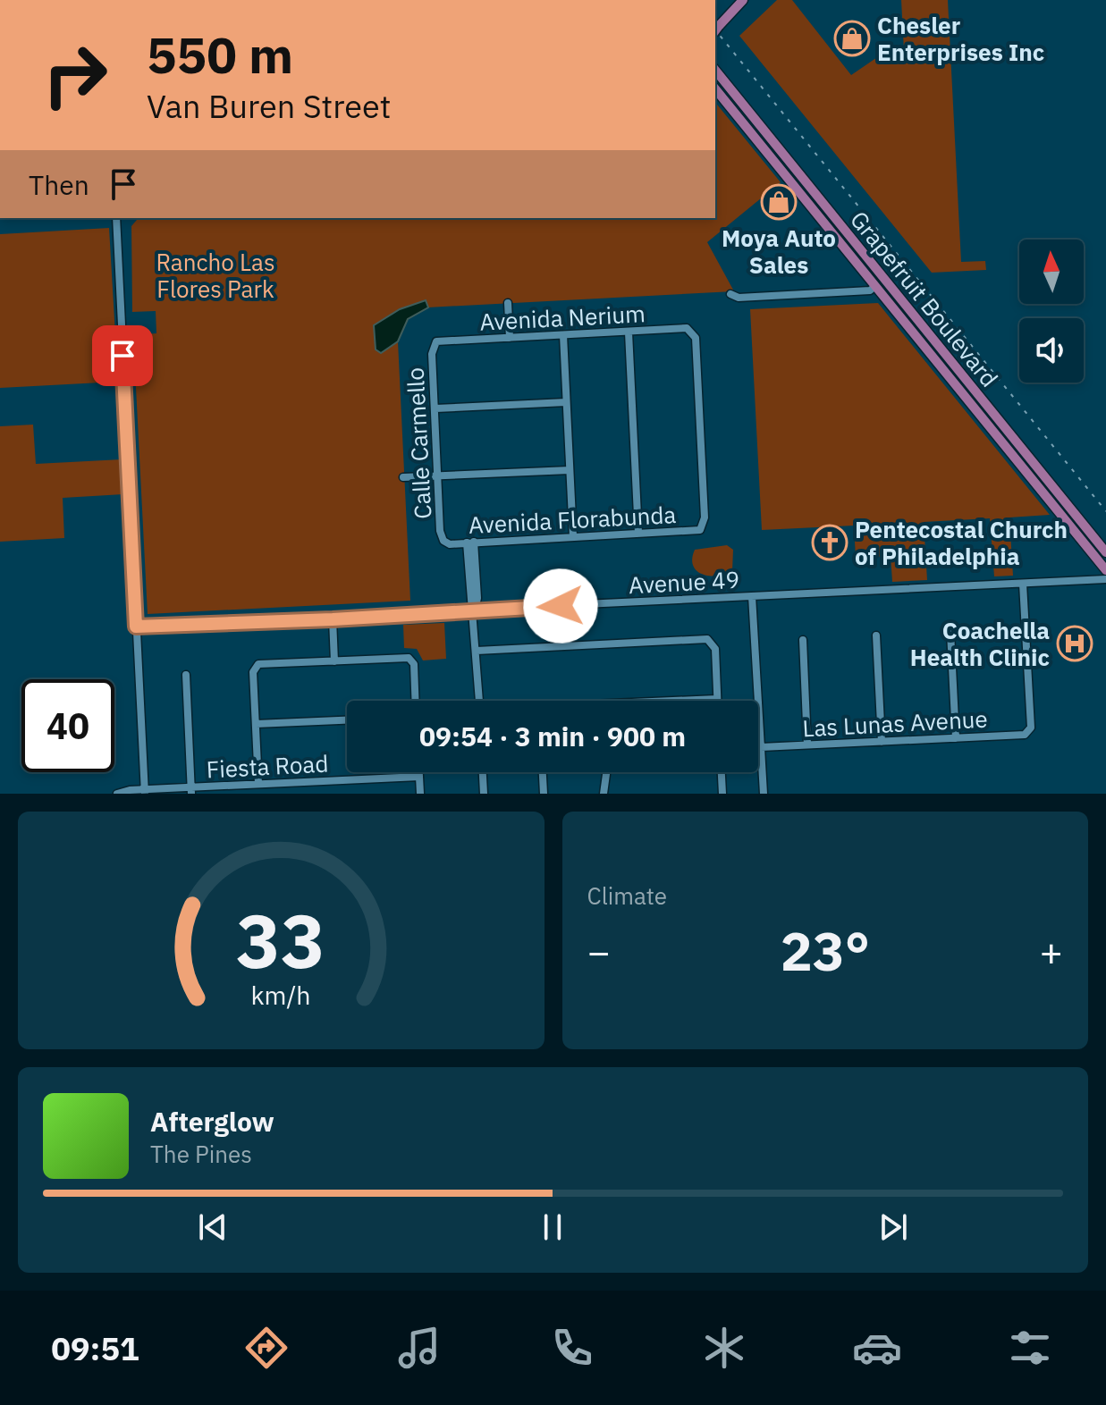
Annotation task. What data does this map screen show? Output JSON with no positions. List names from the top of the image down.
{
  "streets": {
    "main road": ["Grapefruit Boulevard"],
    "street": [
      "Avenida Nerium",
      "Calle Carmello",
      "Avenida Florabunda",
      "Avenue 49",
      "Las Lunas Avenue",
      "Fiesta Road"
    ]
  },
  "crossings": [
    ["Avenida Nerium", "Calle Carmello"],
    ["Avenida Nerium", "Avenida Florabunda"],
    ["Calle Carmello", "Avenida Florabunda"],
    ["Avenue 49", "Las Lunas Avenue"]
  ],
  "parks": ["Rancho Las Flores Park"],
  "places": {
    "shop": ["Chesler Enterprises Inc", "Moya Auto Sales"],
    "church": ["Pentecostal Church of Philadelphia"],
    "hospital": ["Coachella Health Clinic"]
  },
  "north": "top",
  "page": {
    "turn": ["550 m", "Van Buren Street"],
    "then": "Then",
    "limit": "40",
    "trip": "09:54 · 3 min · 900 m",
    "tile": "Climate",
    "heat": ["−", "23°", "+"],
    "song": ["Afterglow", "The Pines"],
    "tabs": "09:51",
    "gauge": ["33", "km/h"]
  }
}
